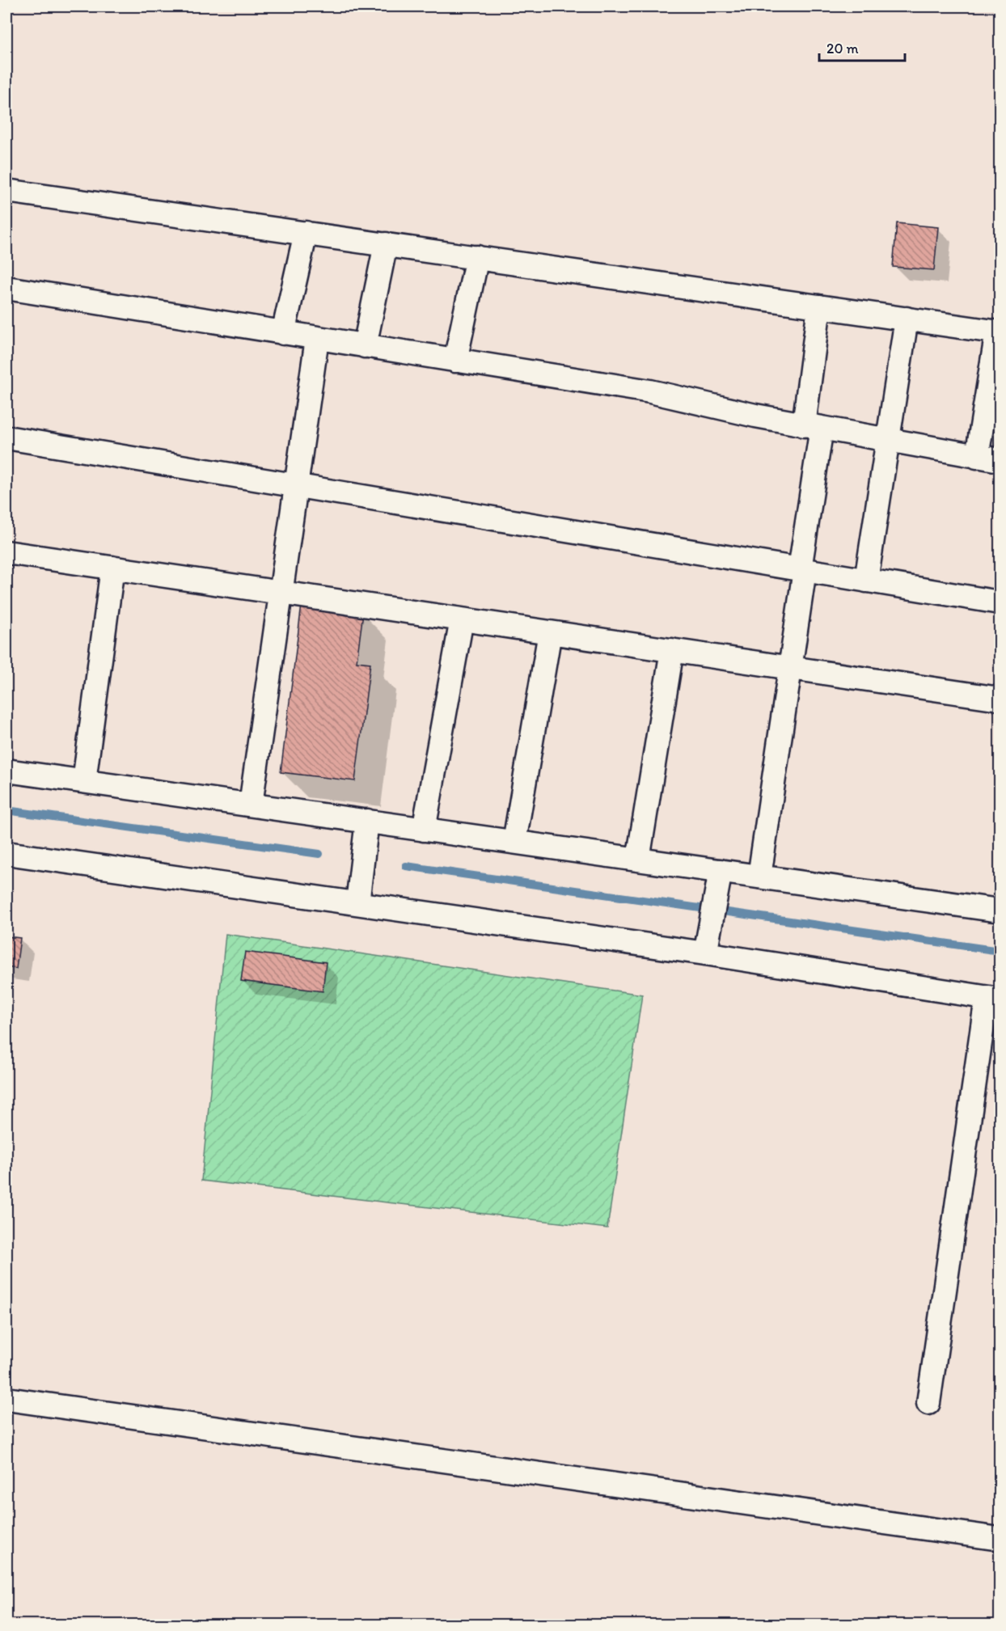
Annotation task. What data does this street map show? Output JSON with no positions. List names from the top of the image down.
{
  "scale_bar": "20 m"
}
